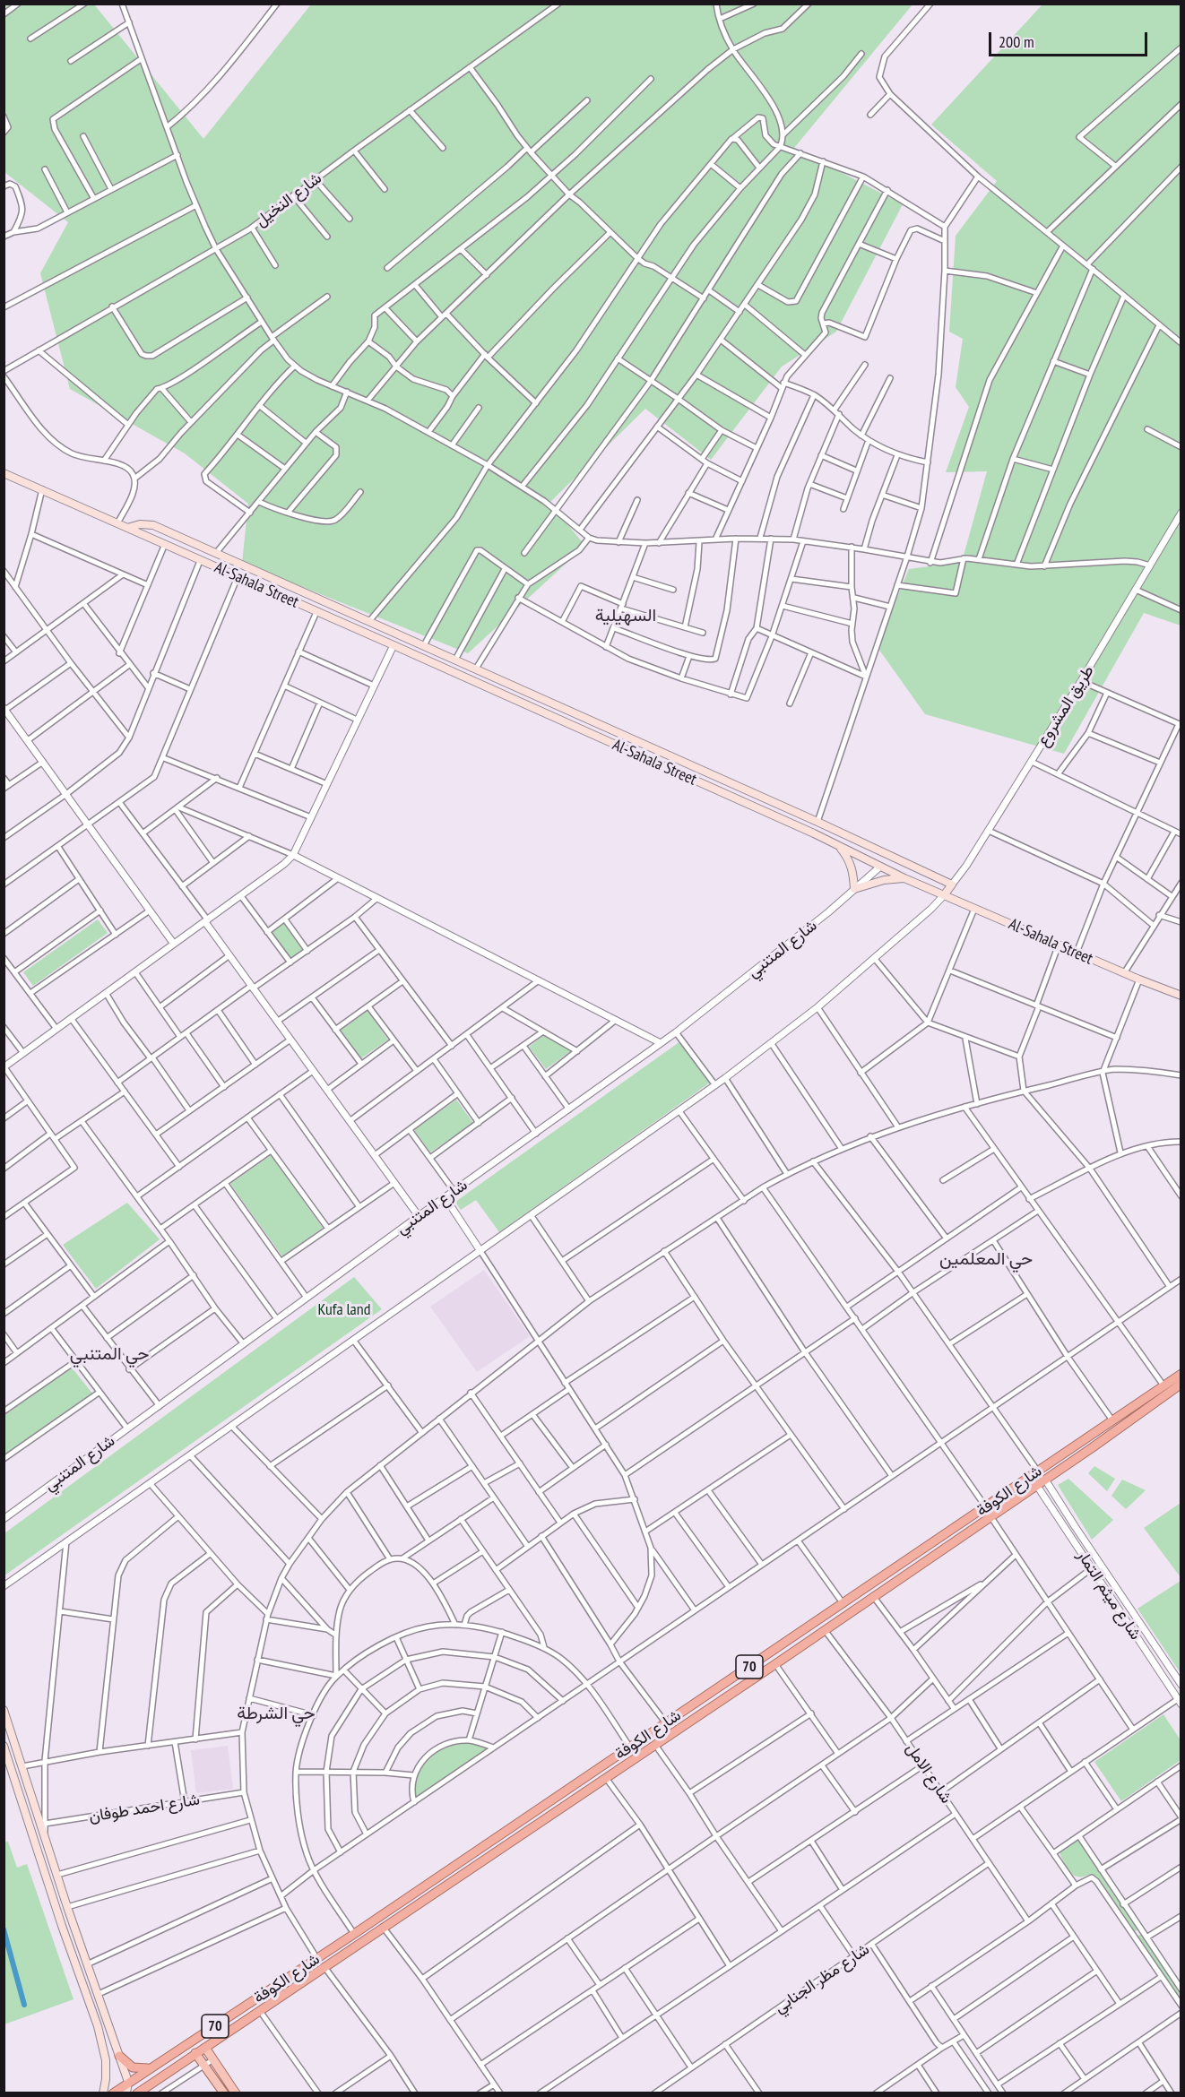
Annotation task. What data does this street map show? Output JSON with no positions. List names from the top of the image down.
{
  "streets": {
    "highway": ["شارع الكوفة", "70"],
    "main road": ["Al-Sahala Street", "طريق المشروع"],
    "street": [
      "شارع النخيل",
      "شارع المتنبي",
      "شارع ميثم التمار",
      "شارع الامل",
      "شارع احمد طوفان",
      "شارع مظر الجنابي"
    ]
  },
  "crossings": [
    ["Al-Sahala Street", "طريق المشروع"],
    ["Al-Sahala Street", "شارع المتنبي"],
    ["شارع الكوفة", "شارع ميثم التمار"],
    ["شارع الكوفة", "شارع الامل"],
    ["شارع الامل", "شارع مظر الجنابي"]
  ],
  "districts": [
    "السهيلية",
    "حي المعلمين",
    "حي المتنبي",
    "حي الشرطة"
  ],
  "parks": ["Kufa land"],
  "scale_bar": "200 m"
}
